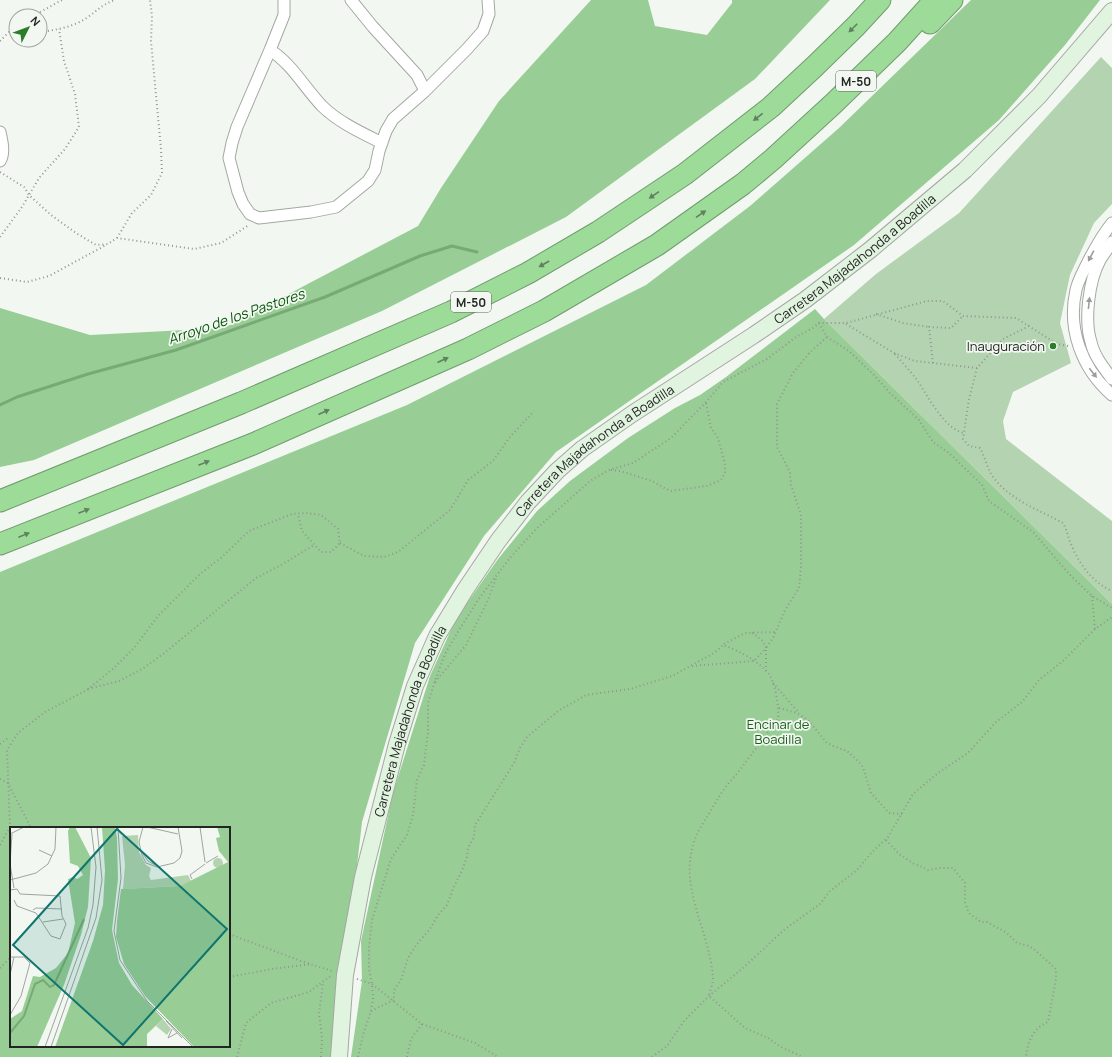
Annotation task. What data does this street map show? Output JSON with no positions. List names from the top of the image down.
{
  "streets": {
    "highway": ["M-50"],
    "street": ["Carretera Majadahonda a Boadilla"]
  },
  "water": ["Arroyo de los Pastores"],
  "parks": ["Encinar de Boadilla"],
  "places": ["Inauguración"],
  "north": "top right"
}
